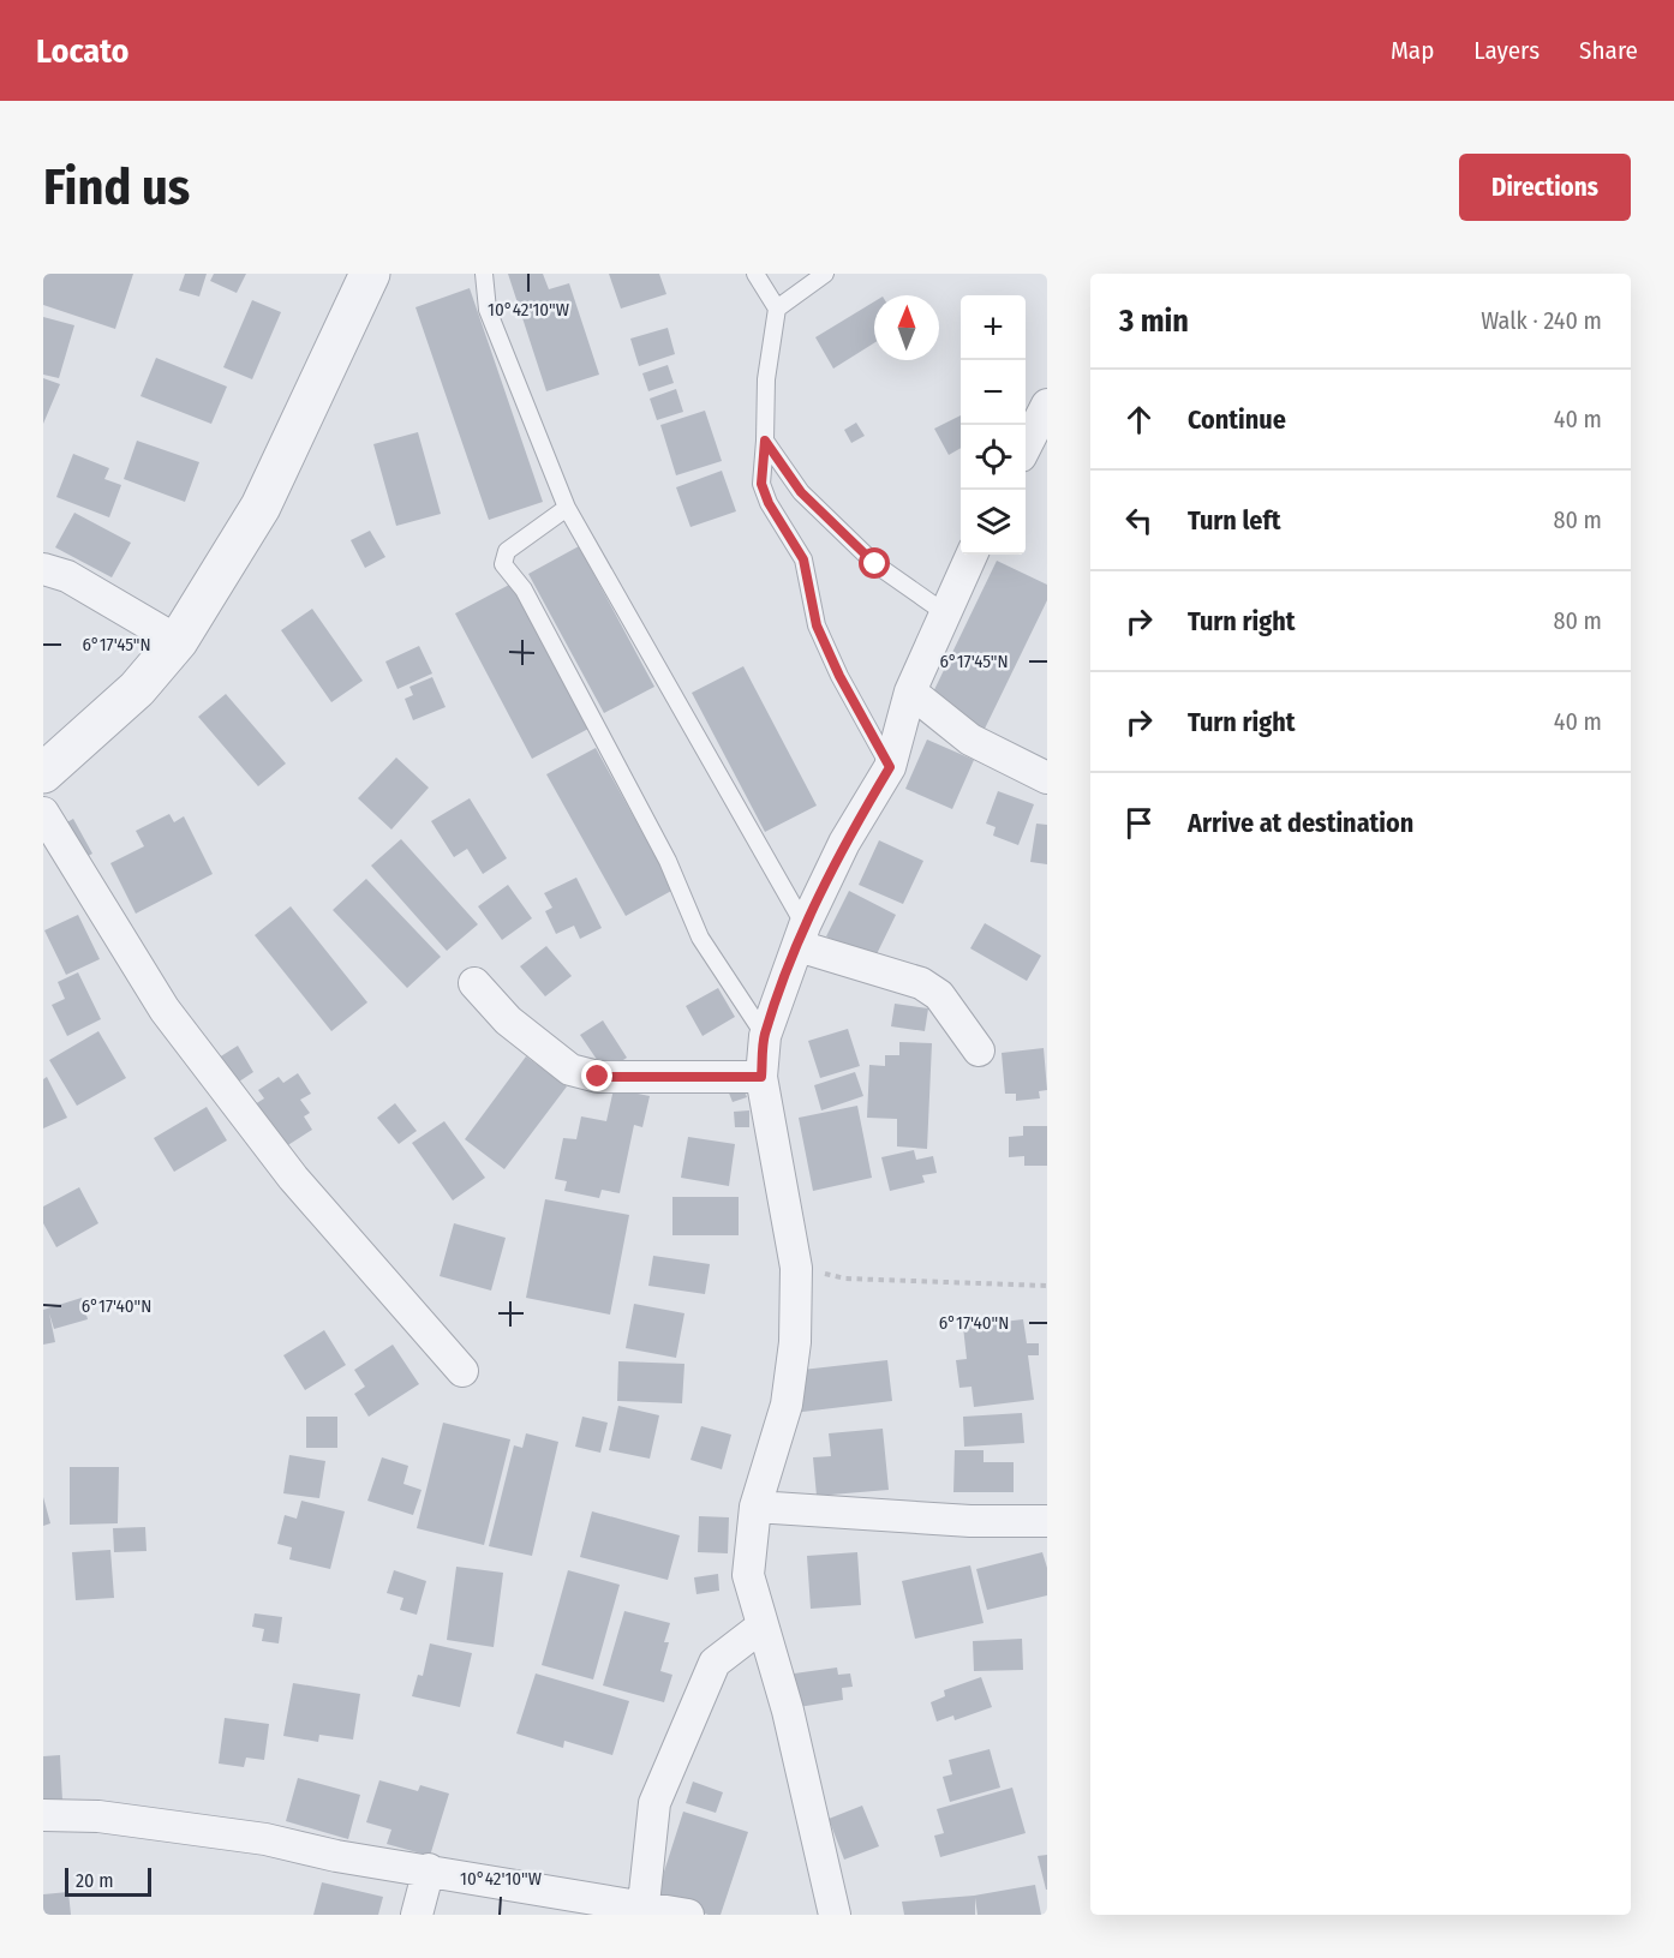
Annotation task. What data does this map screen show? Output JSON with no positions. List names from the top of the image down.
{
  "scale_bar": "20 m",
  "north": "top",
  "page": {
    "header": "Locato",
    "nav": ["Map", "Layers", "Share"],
    "buttons": "Directions",
    "title": "Find us",
    "heading": ["3 min", "Walk · 240 m"],
    "map_buttons": ["+", "−"],
    "list": [
      ["Continue", "40 m"],
      ["Turn left", "80 m"],
      ["Turn right", "80 m"],
      ["Turn right", "40 m"],
      "Arrive at destination"
    ],
    "scale": "20 m"
  },
  "coordinates": ["10°42'10\"W", "6°17'45\"N", "6°17'40\"N"]
}
